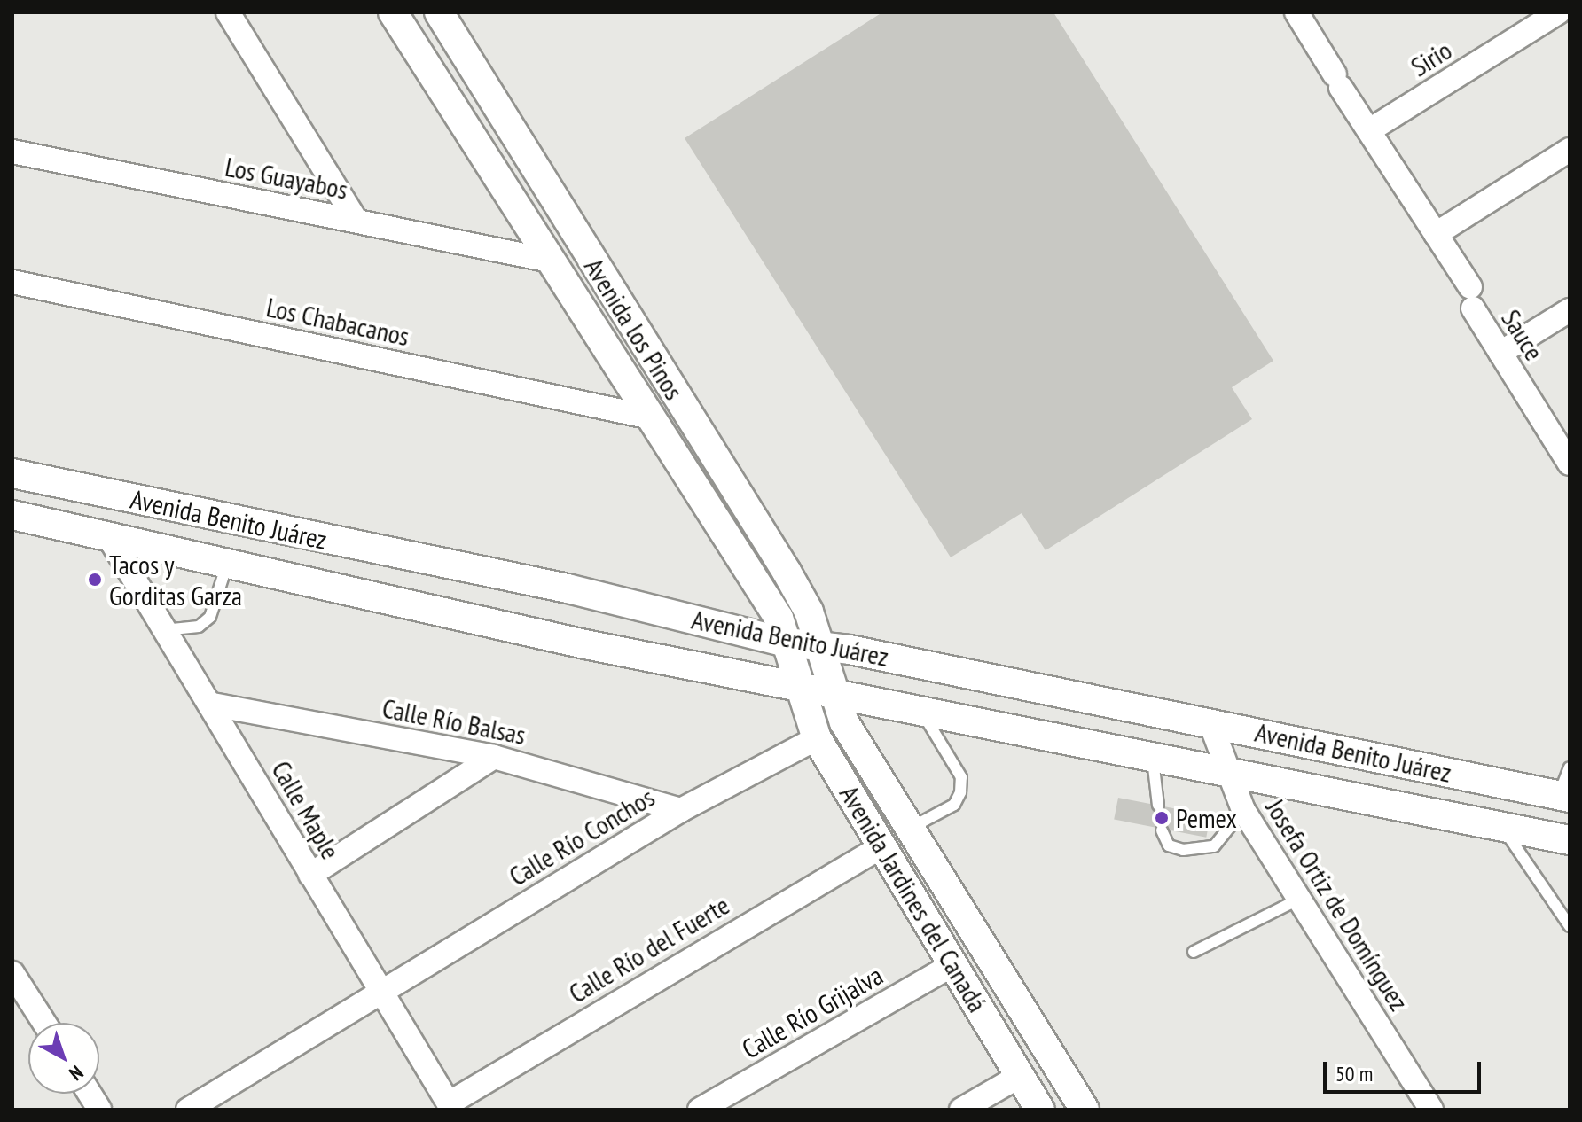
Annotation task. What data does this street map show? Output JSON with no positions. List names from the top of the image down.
{
  "streets": {
    "street": [
      "Sirio",
      "Los Guayabos",
      "Los Chabacanos",
      "Avenida los Pinos",
      "Sauce",
      "Avenida Benito Juárez",
      "Calle Río Balsas",
      "Calle Maple",
      "Calle Río Conchos",
      "Avenida Jardines del Canadá",
      "Josefa Ortiz de Domínguez",
      "Calle Río del Fuerte",
      "Calle Río Grijalva"
    ]
  },
  "crossings": [
    ["Sirio", "Sauce"],
    ["Los Guayabos", "Avenida los Pinos"],
    ["Los Chabacanos", "Avenida los Pinos"],
    ["Avenida los Pinos", "Avenida Benito Juárez"],
    ["Avenida los Pinos", "Avenida Jardines del Canadá"],
    ["Avenida Benito Juárez", "Calle Maple"],
    ["Avenida Benito Juárez", "Avenida Jardines del Canadá"],
    ["Avenida Benito Juárez", "Josefa Ortiz de Domínguez"],
    ["Calle Río Balsas", "Calle Maple"],
    ["Calle Río Balsas", "Calle Río Conchos"],
    ["Calle Maple", "Calle Río Conchos"],
    ["Calle Maple", "Calle Río del Fuerte"],
    ["Calle Río Conchos", "Avenida Jardines del Canadá"],
    ["Avenida Jardines del Canadá", "Calle Río del Fuerte"],
    ["Avenida Jardines del Canadá", "Calle Río Grijalva"]
  ],
  "places": ["Tacos y Gorditas Garza", "Pemex"],
  "scale_bar": "50 m",
  "north": "bottom right"
}
